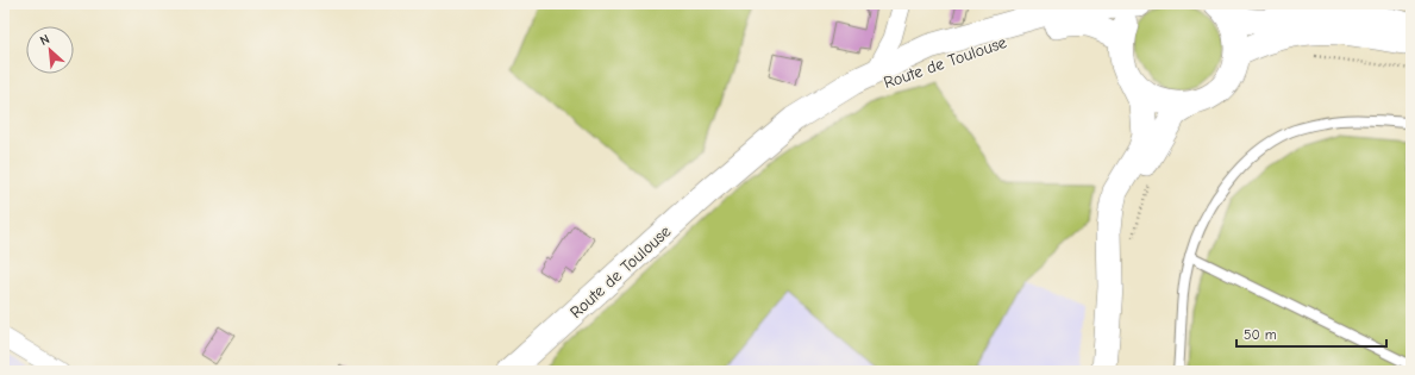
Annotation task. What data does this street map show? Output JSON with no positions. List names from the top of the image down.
{
  "streets": {
    "main road": ["Route de Toulouse"]
  },
  "scale_bar": "50 m",
  "north": "top left"
}
